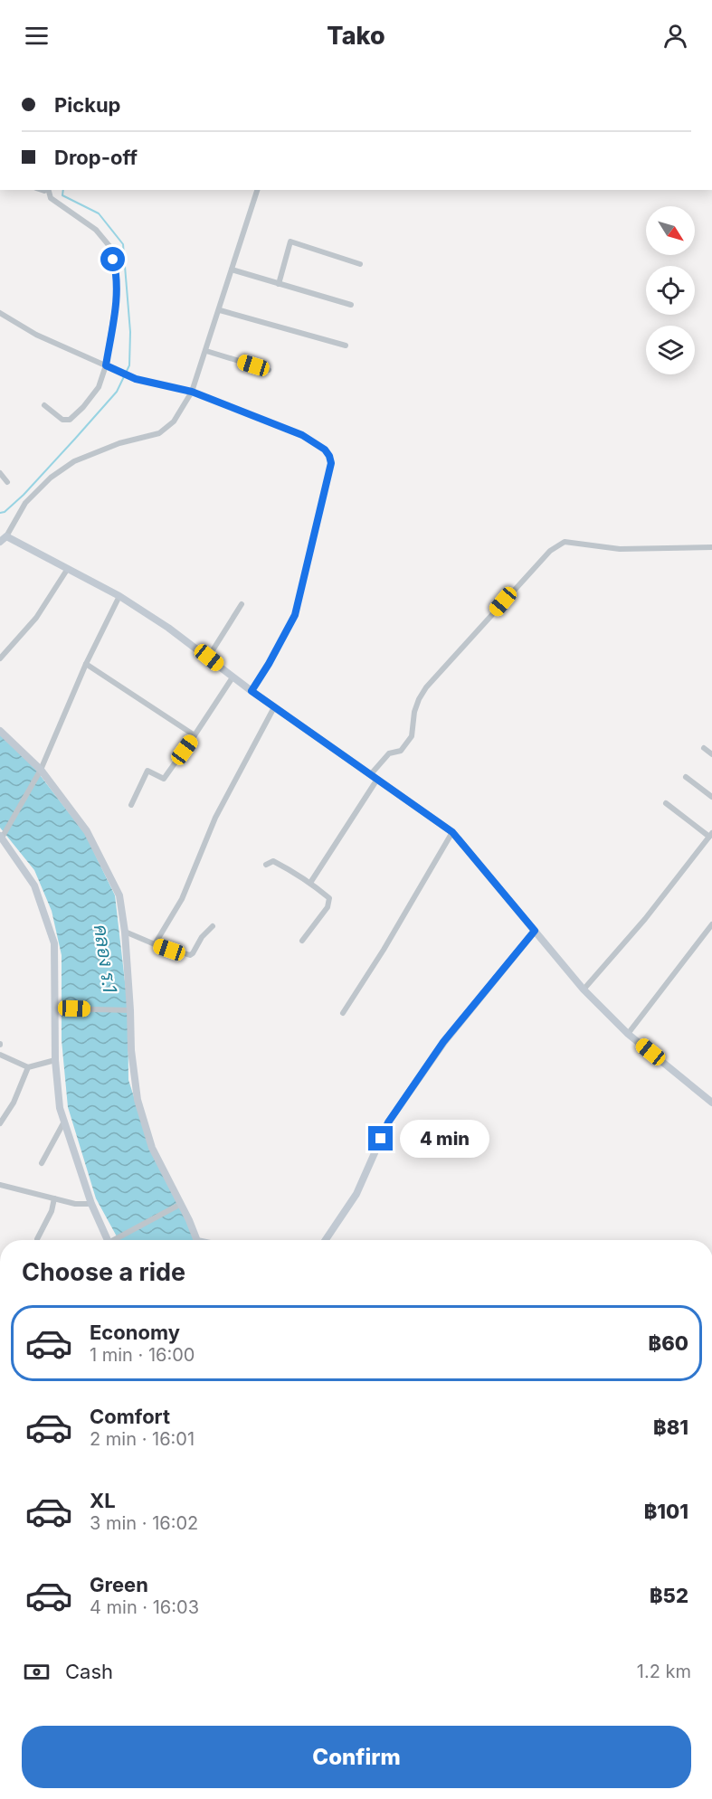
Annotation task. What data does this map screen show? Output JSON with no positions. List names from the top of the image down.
{
  "water": ["คลอง ร.1"],
  "north": "bottom right",
  "page": {
    "header": "Tako",
    "banner": ["Pickup", "Drop-off"],
    "bubble": "4 min",
    "heading": "Choose a ride",
    "list": [
      {
        "name": "Economy",
        "note": "1 min · 16:00",
        "value": "฿60"
      },
      {
        "name": "Comfort",
        "note": "2 min · 16:01",
        "value": "฿81"
      },
      {
        "name": "XL",
        "note": "3 min · 16:02",
        "value": "฿101"
      },
      {
        "name": "Green",
        "note": "4 min · 16:03",
        "value": "฿52"
      }
    ],
    "pay": ["Cash", "1.2 km"],
    "buttons": "Confirm"
  }
}
